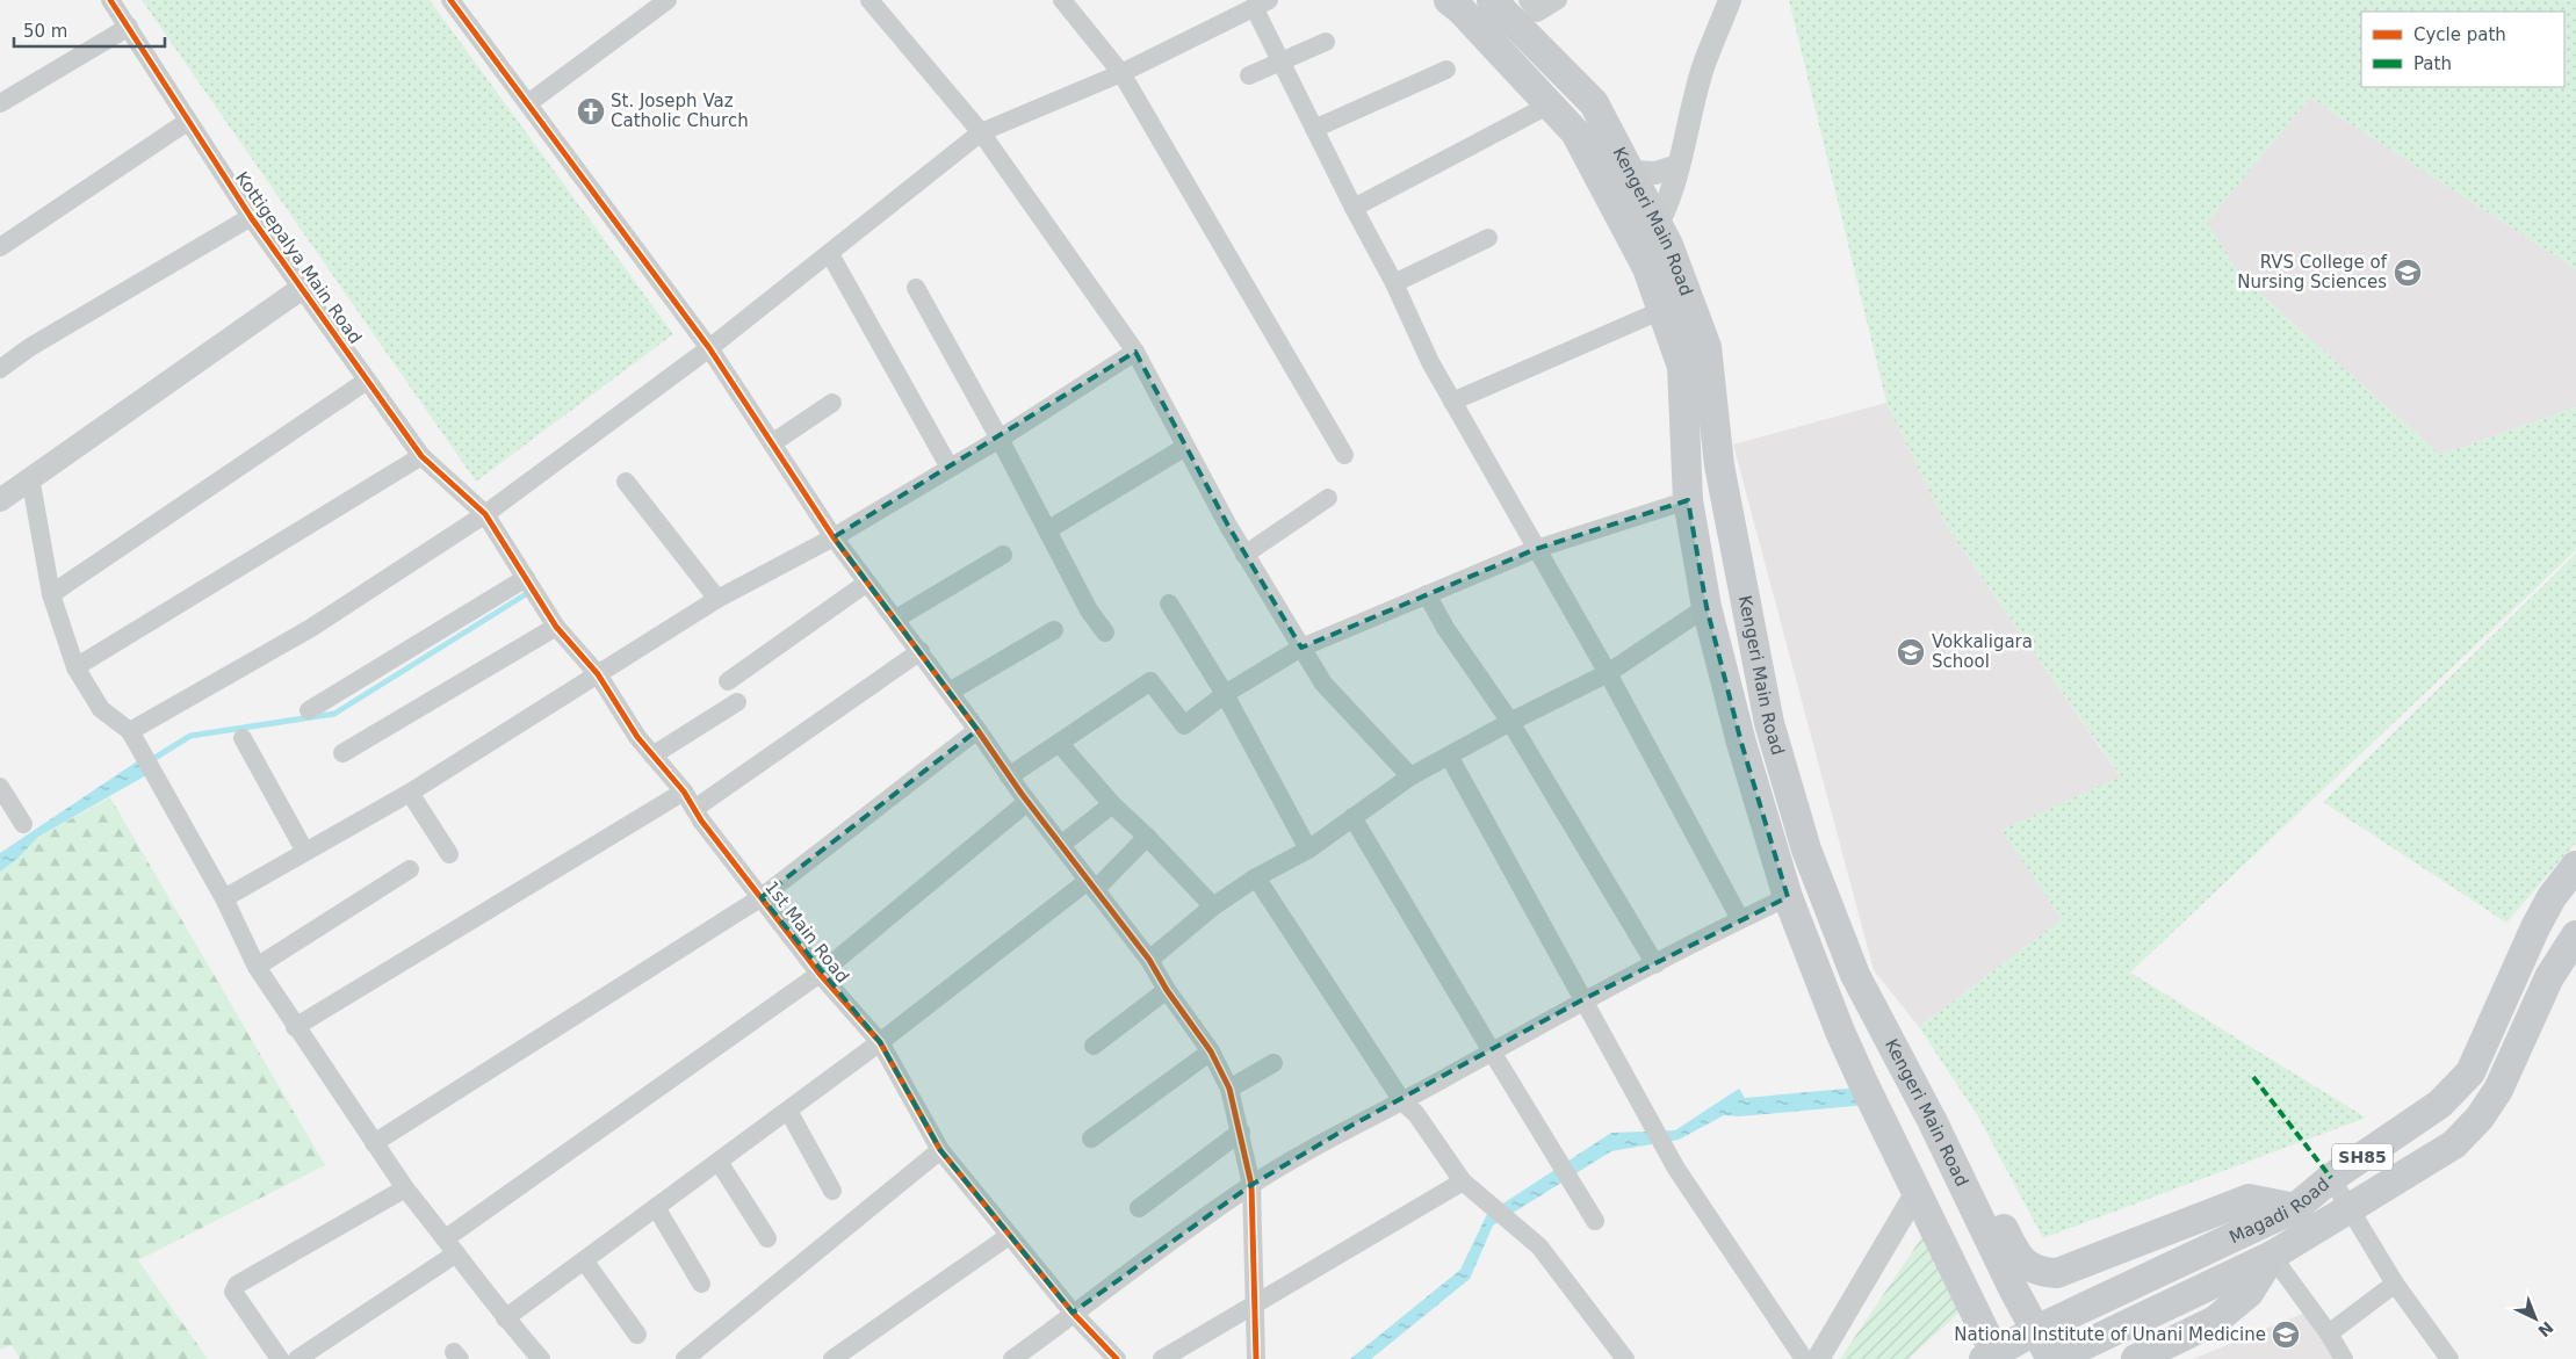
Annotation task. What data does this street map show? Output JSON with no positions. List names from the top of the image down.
{
  "streets": {
    "main road": ["Kengeri Main Road", "SH85", "Magadi Road"],
    "street": ["Kottigepalya Main Road", "1st Main Road"]
  },
  "crossings": [
    ["Kengeri Main Road", "Magadi Road"],
    ["Kottigepalya Main Road", "1st Main Road"]
  ],
  "places": {
    "church": ["St. Joseph Vaz Catholic Church"],
    "school or university": ["RVS College of Nursing Sciences", "Vokkaligara School", "National Institute of Unani Medicine"]
  },
  "legend": ["Cycle path", "Path"],
  "scale_bar": "50 m",
  "north": "bottom right"
}
